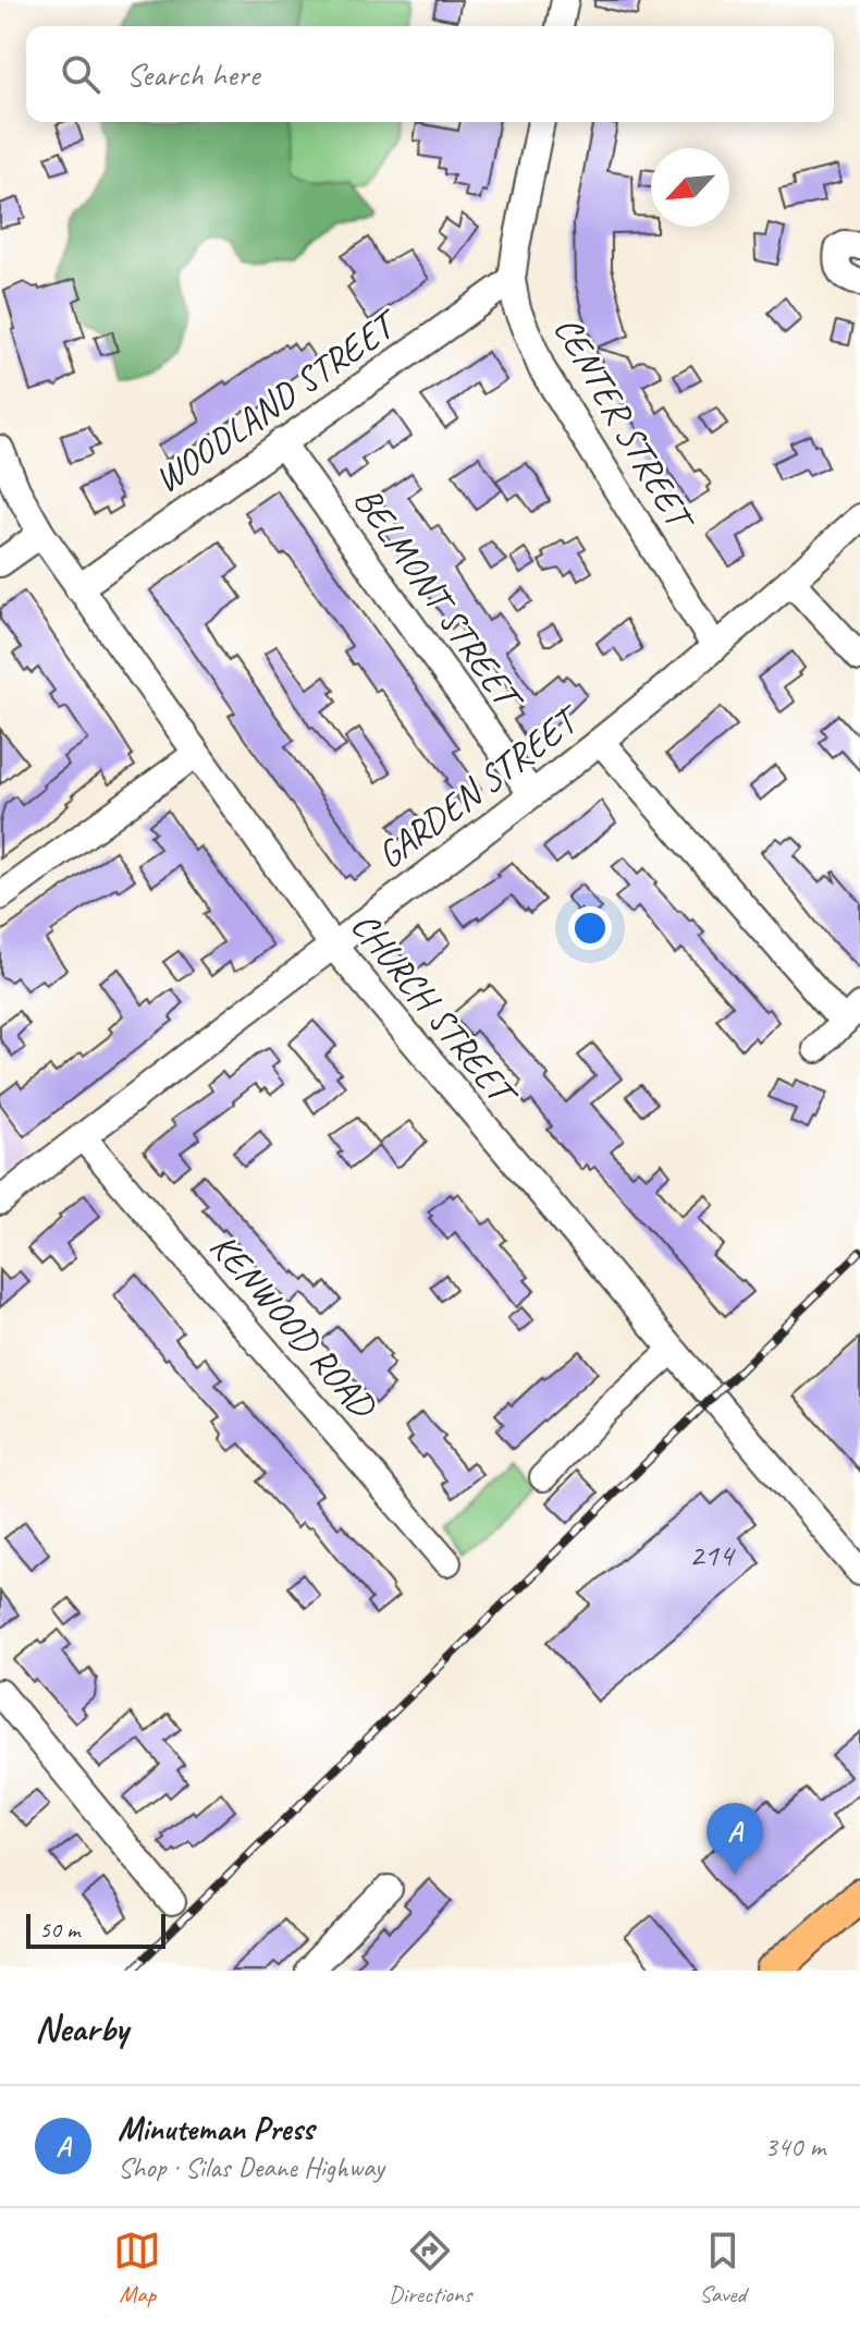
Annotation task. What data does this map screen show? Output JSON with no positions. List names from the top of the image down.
{
  "streets": {
    "street": [
      "WOODLAND STREET",
      "CENTER STREET",
      "BELMONT STREET",
      "GARDEN STREET",
      "CHURCH STREET",
      "KENWOOD ROAD"
    ]
  },
  "crossings": [
    ["WOODLAND STREET", "CENTER STREET"],
    ["WOODLAND STREET", "BELMONT STREET"],
    ["WOODLAND STREET", "CHURCH STREET"],
    ["CENTER STREET", "GARDEN STREET"],
    ["BELMONT STREET", "GARDEN STREET"],
    ["GARDEN STREET", "CHURCH STREET"],
    ["GARDEN STREET", "KENWOOD ROAD"]
  ],
  "house_numbers": ["214"],
  "scale_bar": "50 m",
  "north": "bottom left",
  "page": {
    "search": "Search here",
    "pins": "A",
    "scale": "50 m",
    "heading": "Nearby",
    "list": [
      {
        "mark": "A",
        "name": "Minuteman Press",
        "note": "Shop · Silas Deane Highway",
        "value": "340 m"
      }
    ],
    "nav": ["Map", "Directions", "Saved"]
  }
}
